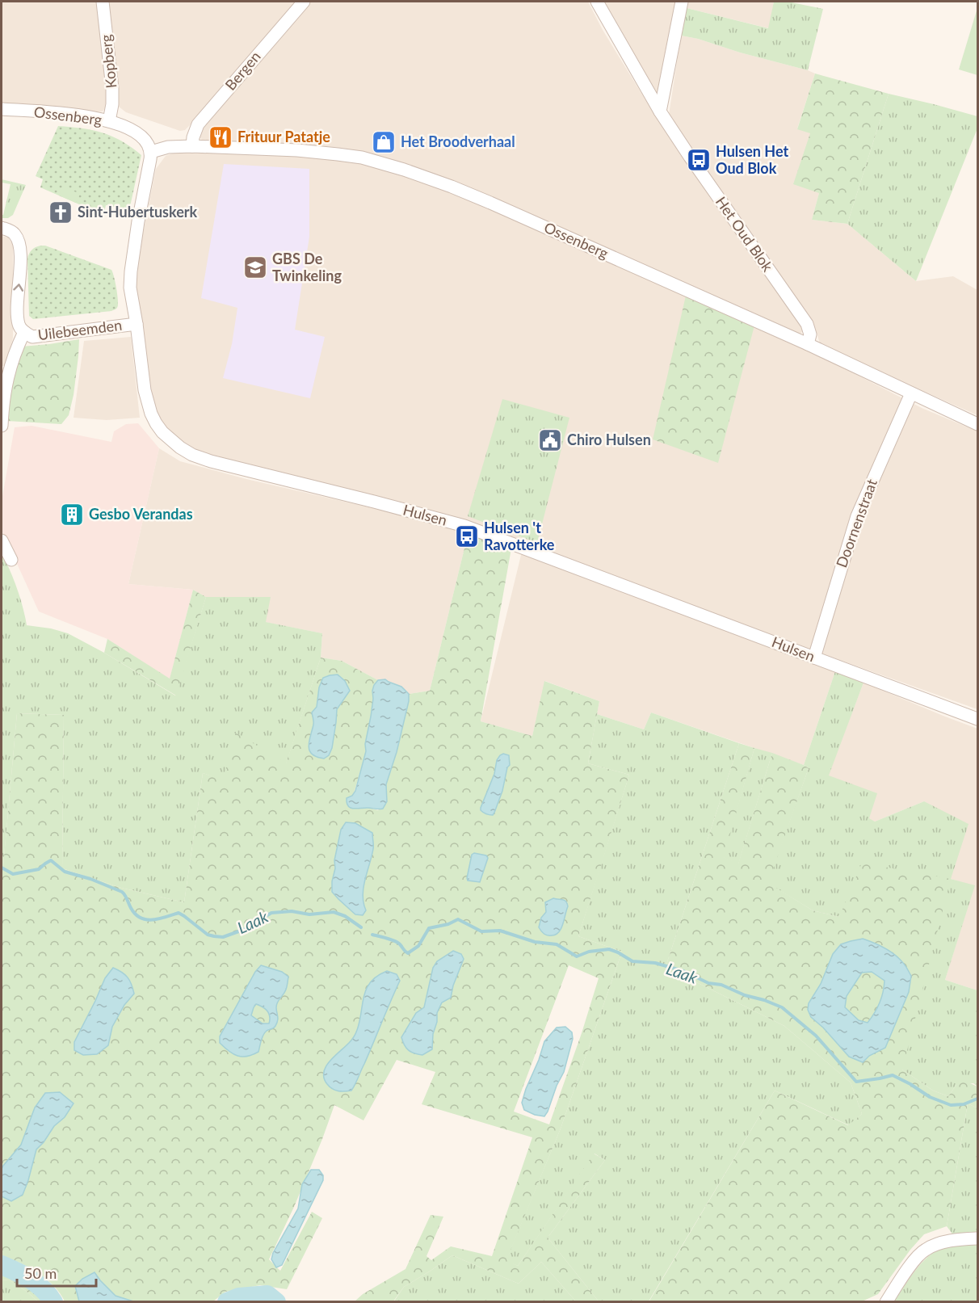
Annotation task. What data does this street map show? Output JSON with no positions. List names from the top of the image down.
{
  "streets": {
    "street": [
      "Kopberg",
      "Bergen",
      "Ossenberg",
      "Het Oud Blok",
      "Uilebeemden",
      "Hulsen",
      "Doornenstraat"
    ]
  },
  "crossings": [
    ["Kopberg", "Ossenberg"],
    ["Bergen", "Ossenberg"],
    ["Ossenberg", "Het Oud Blok"],
    ["Ossenberg", "Hulsen"],
    ["Ossenberg", "Doornenstraat"],
    ["Uilebeemden", "Hulsen"],
    ["Hulsen", "Doornenstraat"]
  ],
  "water": ["Laak"],
  "places": {
    "restaurant": ["Frituur Patatje"],
    "shop": ["Het Broodverhaal"],
    "bus stop": ["Hulsen Het Oud Blok", "Hulsen 't Ravotterke"],
    "church": ["Sint-Hubertuskerk"],
    "school or university": ["GBS De Twinkeling"],
    "public building": ["Chiro Hulsen"],
    "building": ["Gesbo Verandas"]
  },
  "scale_bar": "50 m"
}
